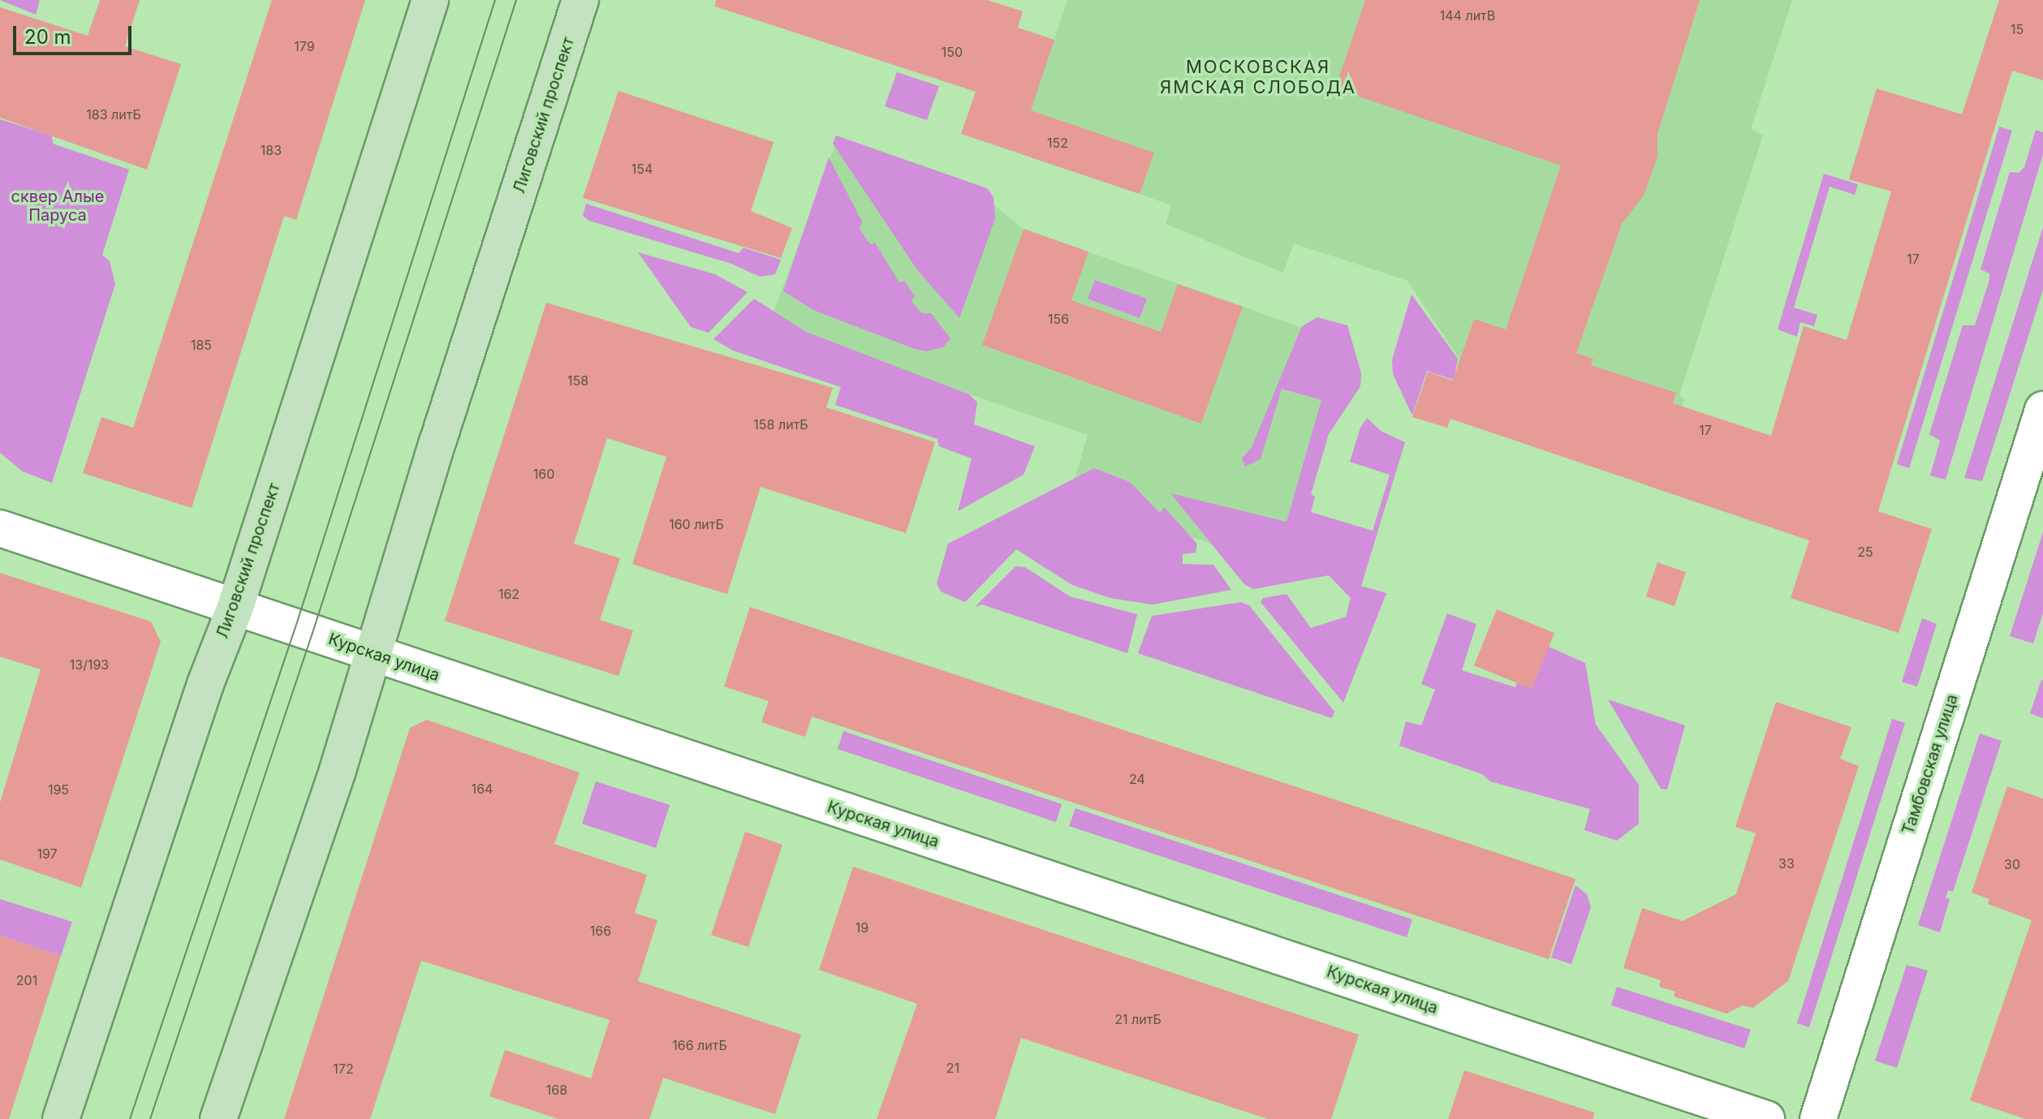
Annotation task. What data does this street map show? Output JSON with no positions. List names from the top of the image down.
{
  "streets": {
    "main road": ["Лиговский проспект"],
    "street": ["Курская улица", "Тамбовская улица"]
  },
  "crossings": [
    ["Лиговский проспект", "Курская улица"]
  ],
  "districts": ["МОСКОВСКАЯ ЯМСКАЯ СЛОБОДА"],
  "parks": ["сквер Алые Паруса"],
  "house_numbers": [
    "144 литВ",
    "15",
    "179",
    "150",
    "183 литБ",
    "152",
    "183",
    "154",
    "17",
    "156",
    "185",
    "158",
    "158 литБ",
    "17",
    "160",
    "160 литБ",
    "25",
    "162",
    "13/193",
    "24",
    "164",
    "195",
    "197",
    "33",
    "30",
    "19",
    "166",
    "201",
    "21 литБ",
    "166 литБ",
    "21",
    "172",
    "168"
  ],
  "scale_bar": "20 m"
}
